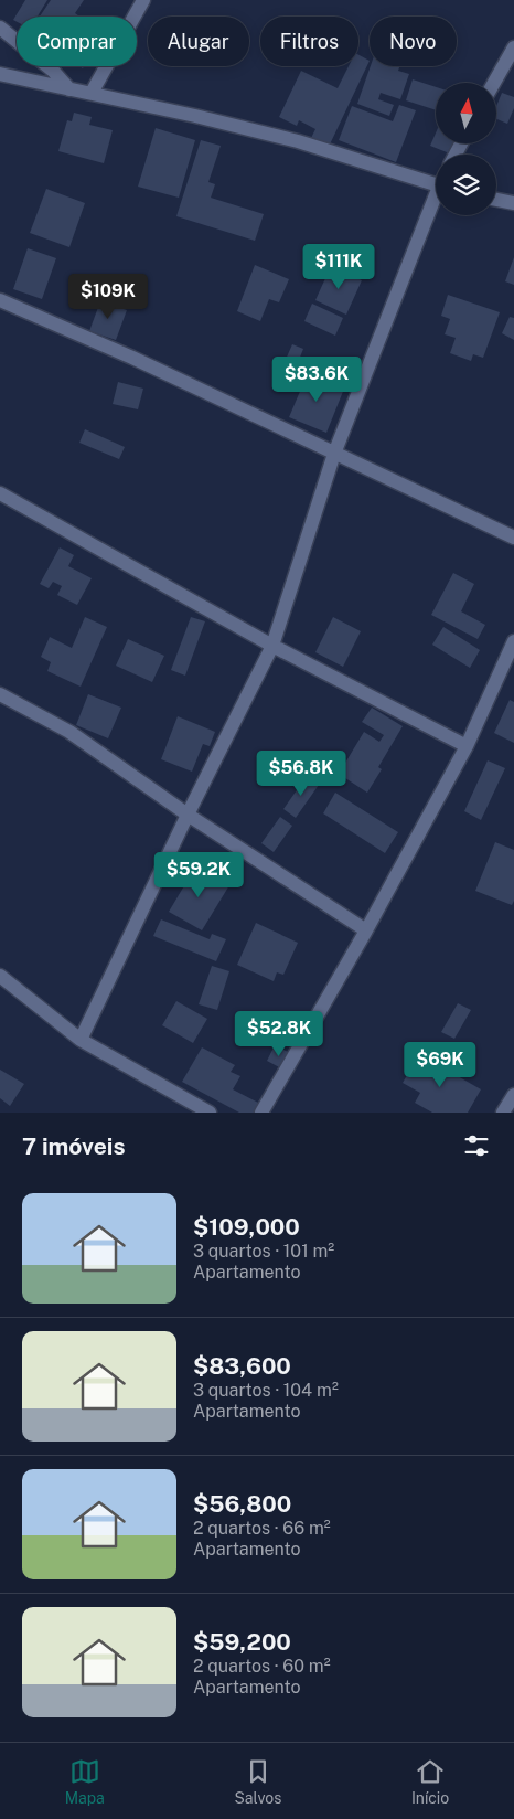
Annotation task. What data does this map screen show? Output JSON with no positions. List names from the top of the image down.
{
  "north": "top",
  "page": {
    "chip": [
      "Comprar",
      "Alugar",
      "Filtros",
      "Novo"
    ],
    "price": [
      "$111K",
      "$109K",
      "$83.6K",
      "$56.8K",
      "$59.2K",
      "$52.8K",
      "$69K"
    ],
    "heading": "7 imóveis",
    "list": [
      {
        "name": "$109,000",
        "note": "3 quartos · 101 m² · Apartamento"
      },
      {
        "name": "$83,600",
        "note": "3 quartos · 104 m² · Apartamento"
      },
      {
        "name": "$56,800",
        "note": "2 quartos · 66 m² · Apartamento"
      },
      {
        "name": "$59,200",
        "note": "2 quartos · 60 m² · Apartamento"
      }
    ],
    "tabs": ["Mapa", "Salvos", "Início"]
  }
}
